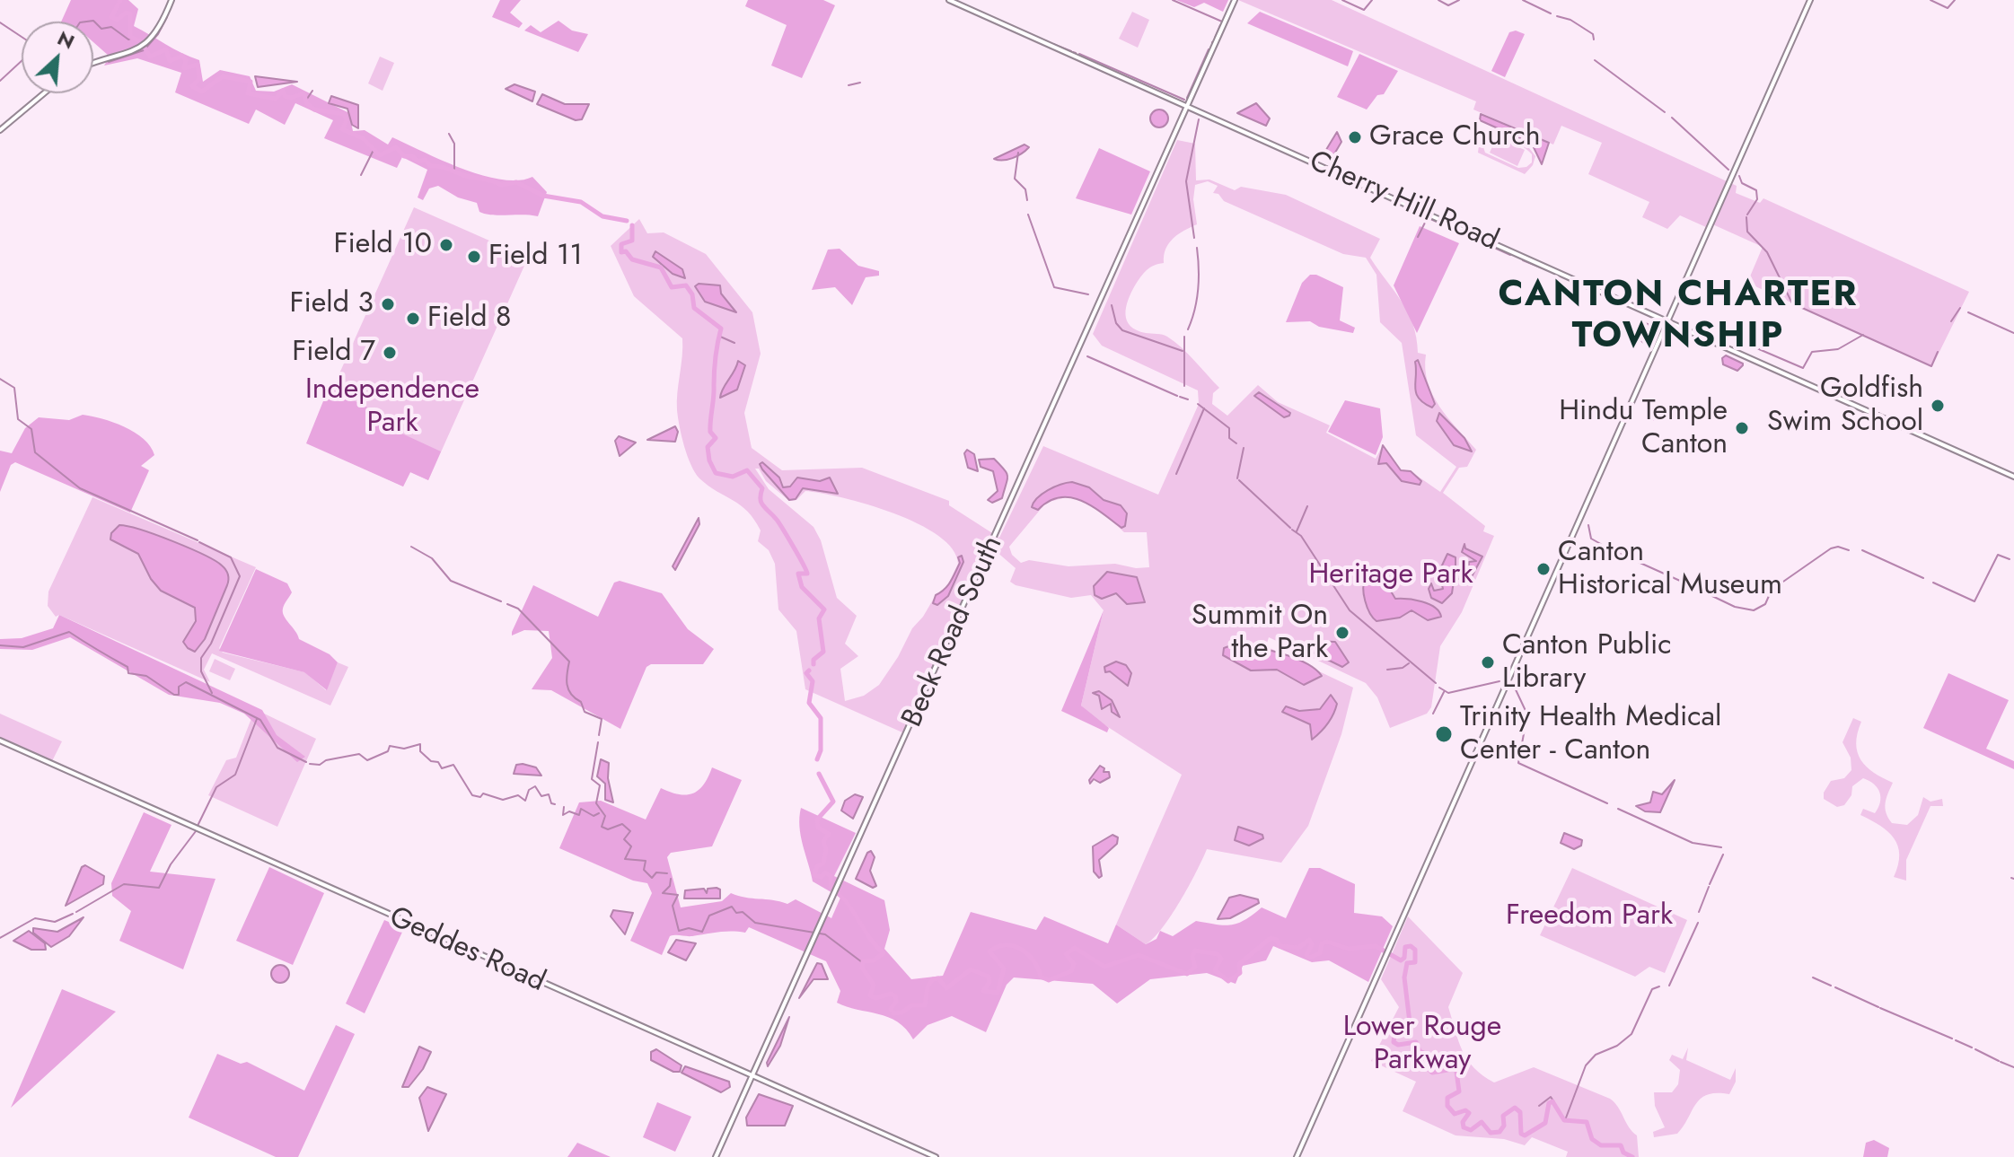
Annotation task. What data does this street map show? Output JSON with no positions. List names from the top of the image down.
{
  "streets": {
    "main road": ["Cherry Hill Road", "Beck Road South", "Geddes Road"]
  },
  "crossings": [
    ["Cherry Hill Road", "Beck Road South"],
    ["Beck Road South", "Geddes Road"]
  ],
  "districts": ["CANTON CHARTER TOWNSHIP"],
  "parks": [
    "Independence Park",
    "Heritage Park",
    "Freedom Park",
    "Lower Rouge Parkway"
  ],
  "places": [
    "Grace Church",
    "Field 10",
    "Field 11",
    "Field 3",
    "Field 8",
    "Field 7",
    "Goldfish Swim School",
    "Hindu Temple Canton",
    "Canton Historical Museum",
    "Summit On the Park",
    "Canton Public Library",
    "Trinity Health Medical Center - Canton"
  ],
  "north": "top right"
}
